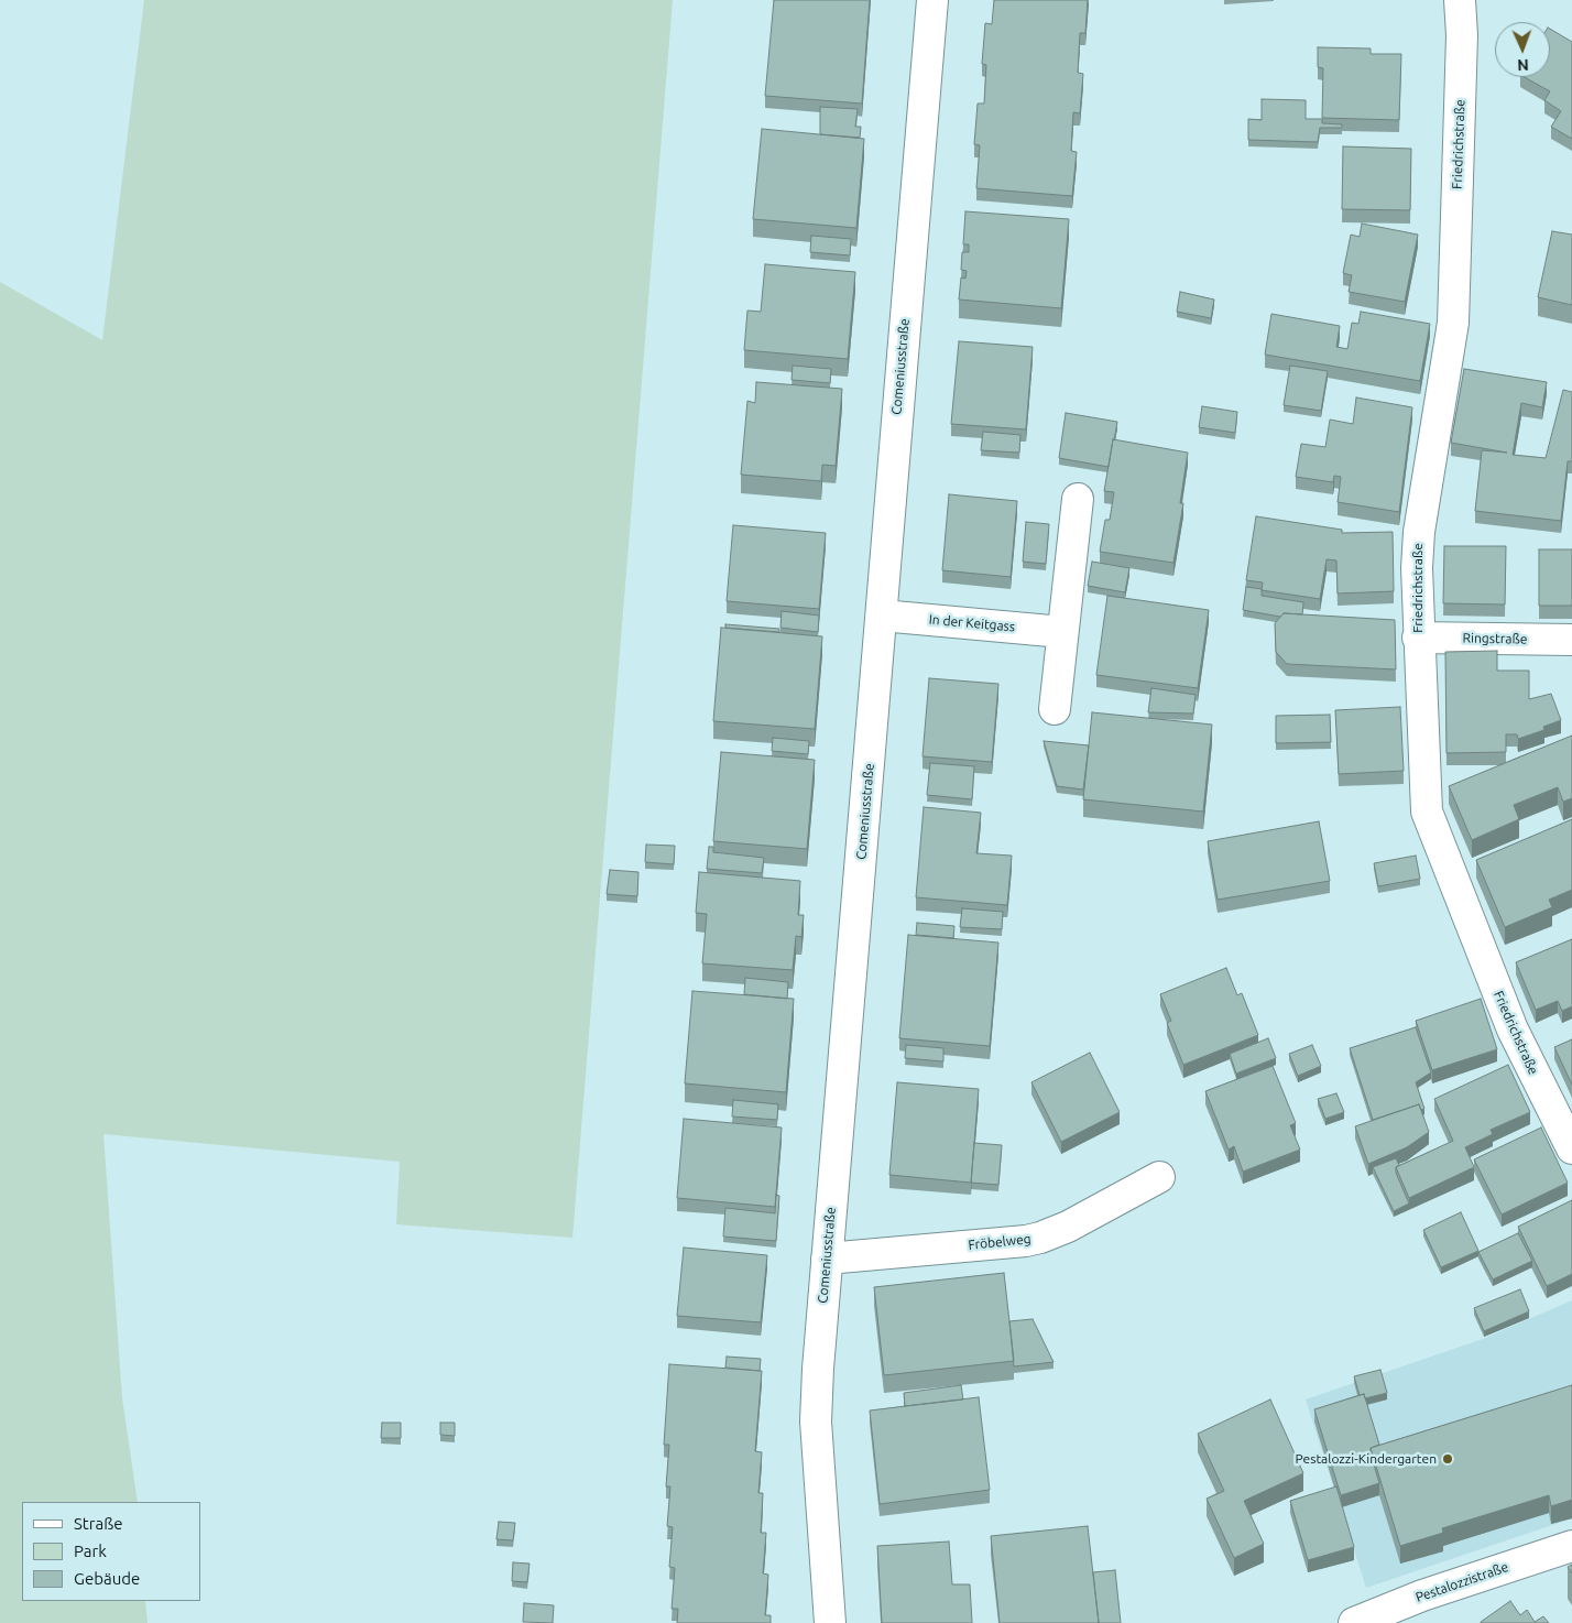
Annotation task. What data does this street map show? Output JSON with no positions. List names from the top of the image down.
{
  "streets": {
    "street": [
      "Friedrichstraße",
      "Comeniusstraße",
      "In der Keitgass",
      "Ringstraße",
      "Fröbelweg",
      "Pestalozzistraße"
    ]
  },
  "crossings": [
    ["Friedrichstraße", "Ringstraße"],
    ["Comeniusstraße", "In der Keitgass"],
    ["Comeniusstraße", "Fröbelweg"]
  ],
  "places": ["Pestalozzi-Kindergarten"],
  "legend": ["Straße", "Park", "Gebäude"],
  "north": "bottom"
}
